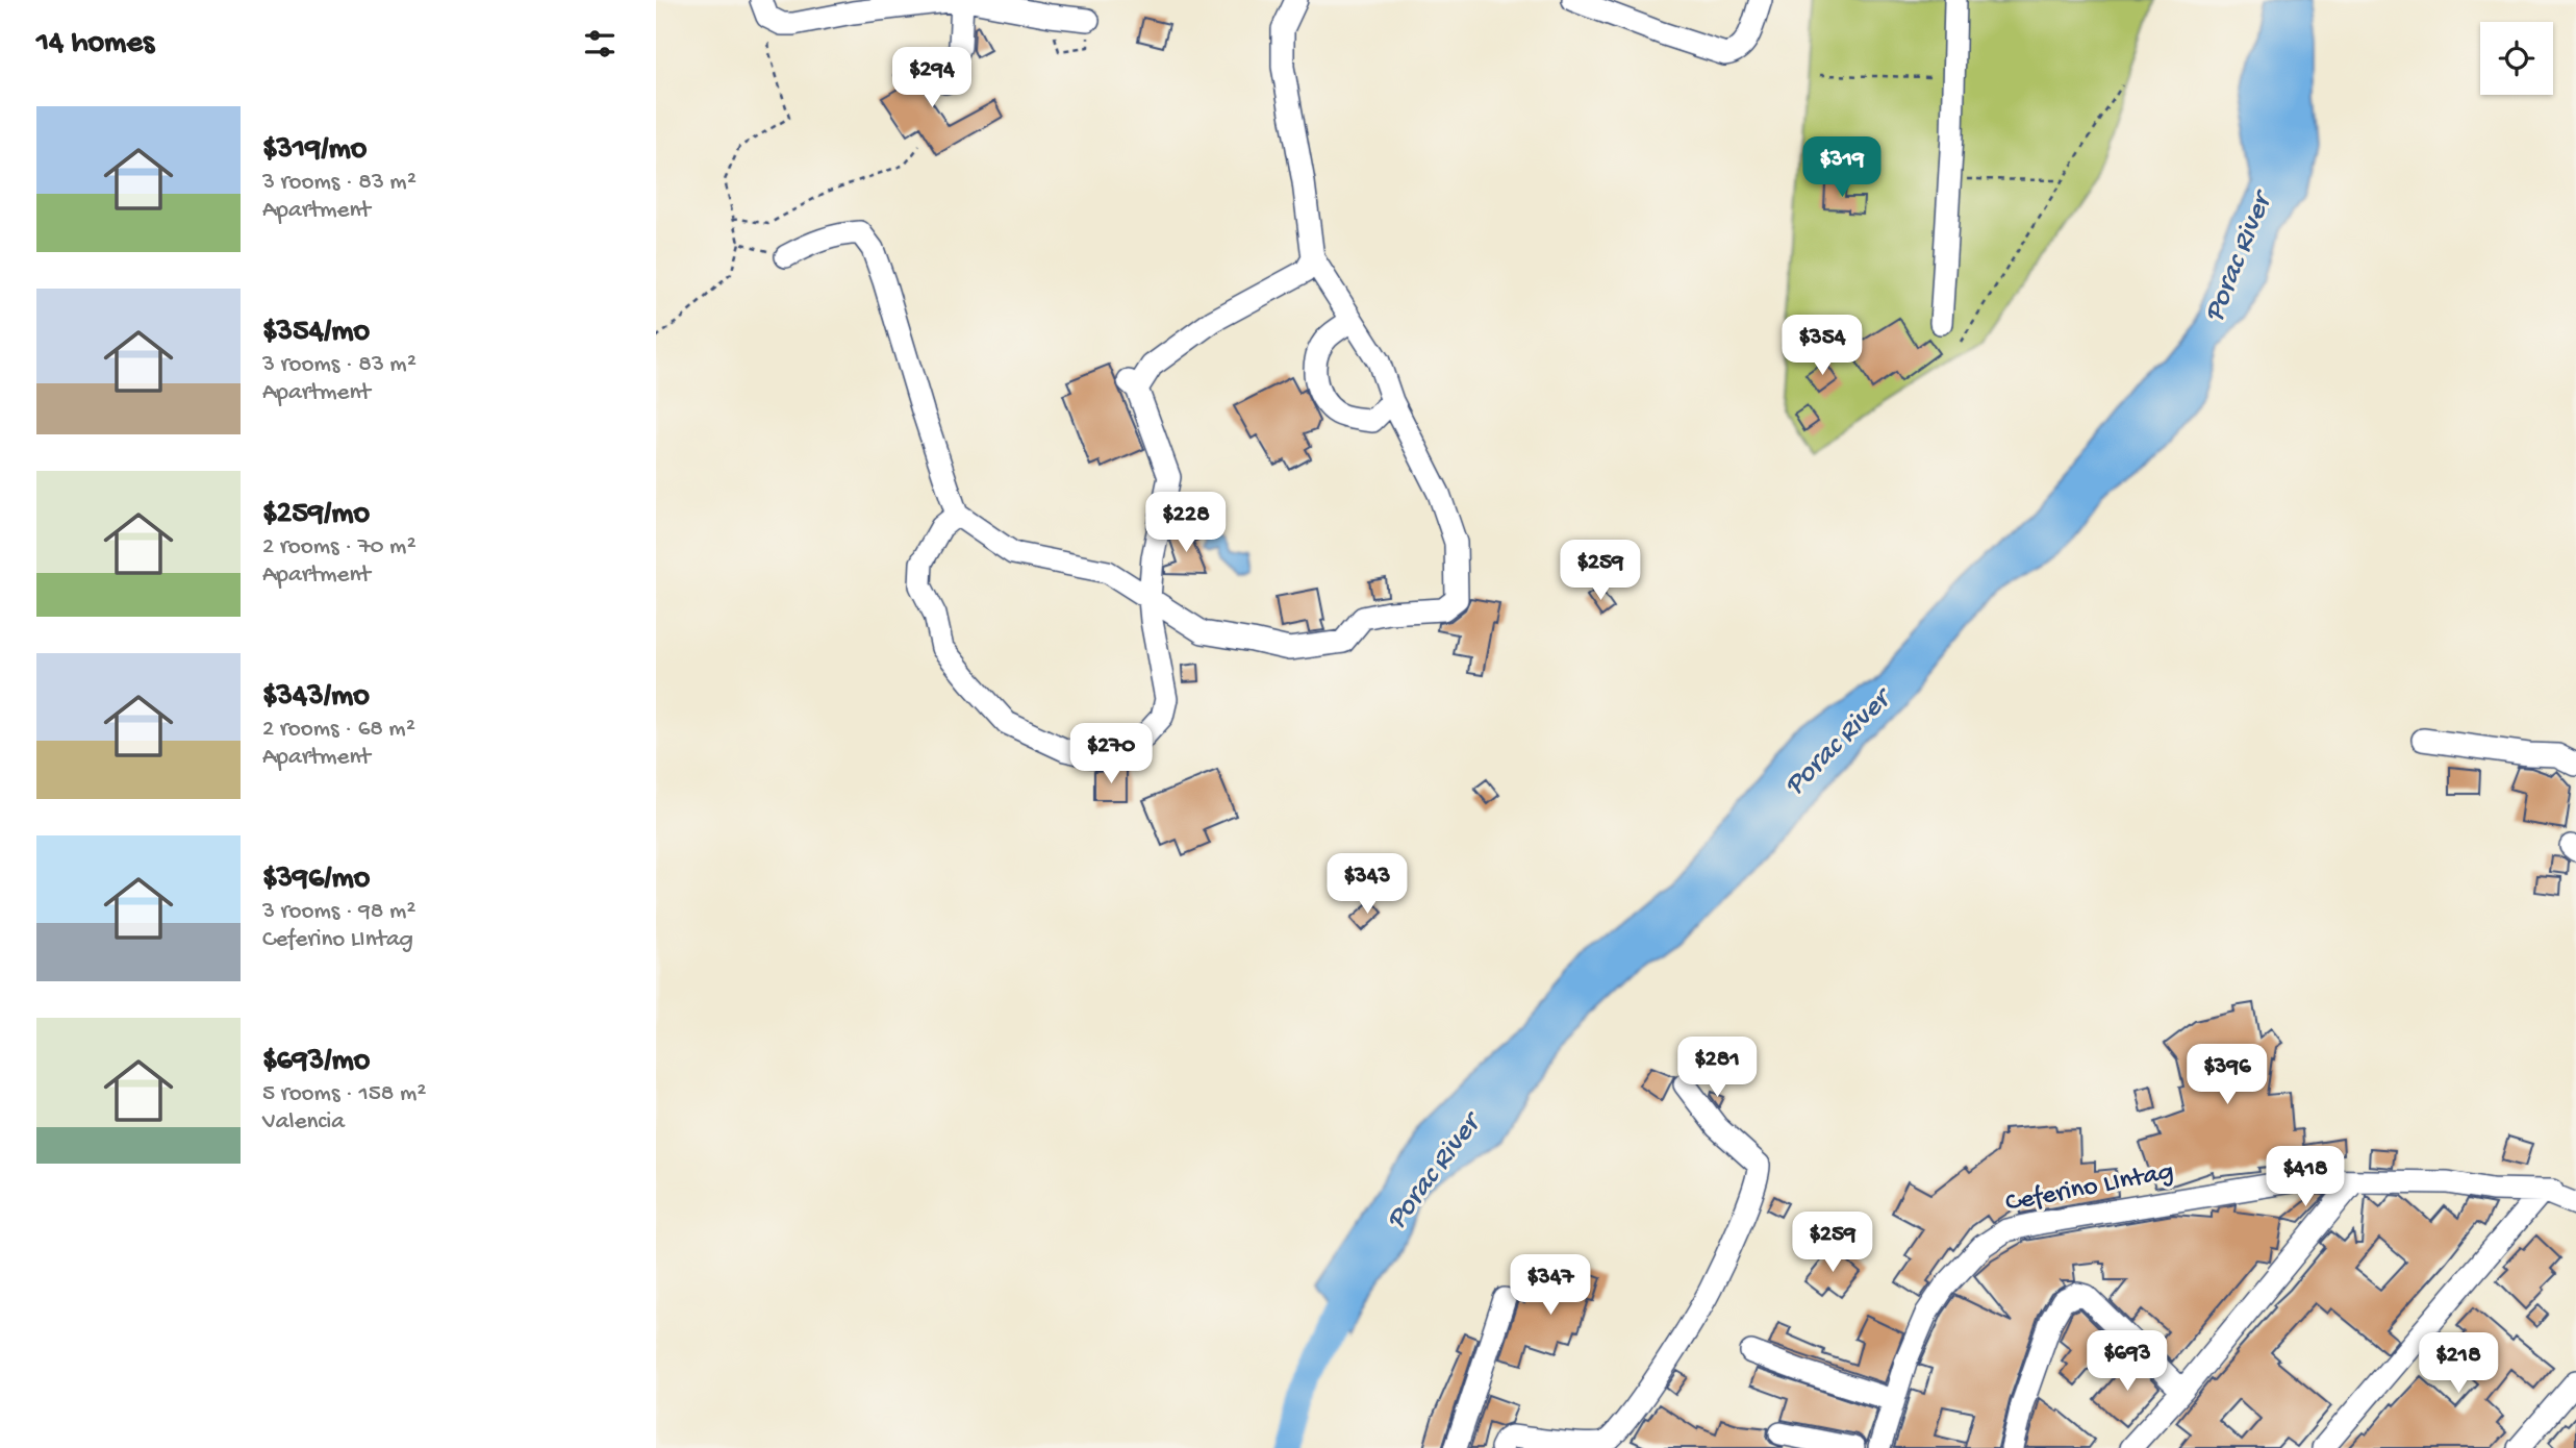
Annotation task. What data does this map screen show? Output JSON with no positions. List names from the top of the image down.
{
  "streets": {
    "street": ["Ceferino LIntag"]
  },
  "water": ["Porac River"],
  "page": {
    "heading": "14 homes",
    "price": [
      "$294",
      "$319",
      "$354",
      "$228",
      "$259",
      "$270",
      "$343",
      "$281",
      "$396",
      "$418",
      "$259",
      "$347",
      "$693",
      "$218"
    ],
    "list": [
      {
        "name": "$319/mo",
        "note": "3 rooms · 83 m² · Apartment"
      },
      {
        "name": "$354/mo",
        "note": "3 rooms · 83 m² · Apartment"
      },
      {
        "name": "$259/mo",
        "note": "2 rooms · 70 m² · Apartment"
      },
      {
        "name": "$343/mo",
        "note": "2 rooms · 68 m² · Apartment"
      },
      {
        "name": "$396/mo",
        "note": "3 rooms · 98 m² · Ceferino LIntag"
      },
      {
        "name": "$693/mo",
        "note": "5 rooms · 158 m² · Valencia"
      }
    ]
  }
}
